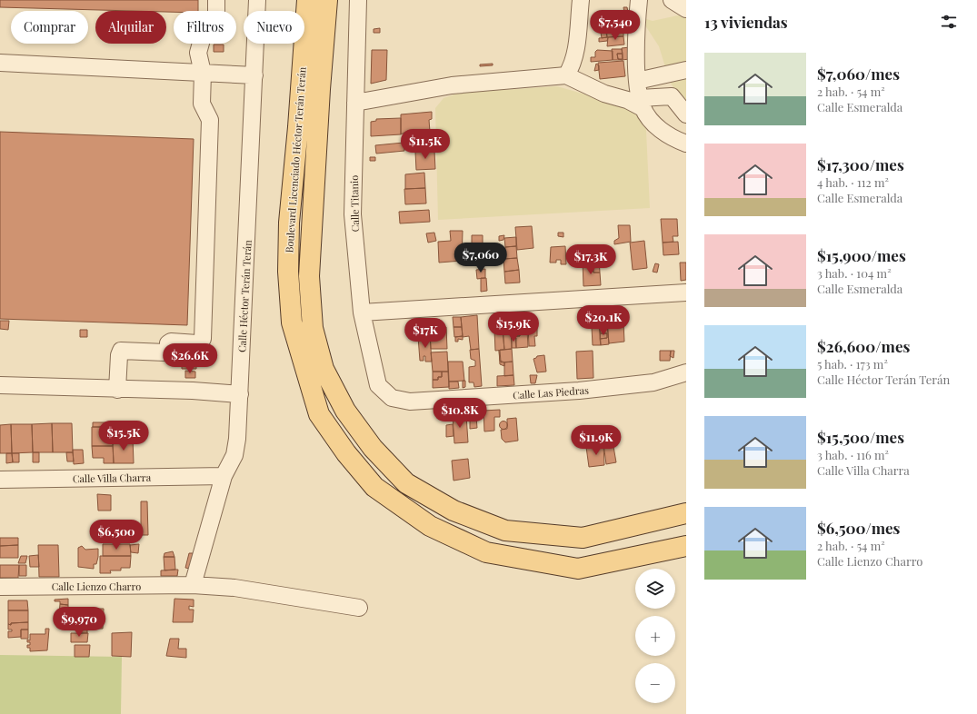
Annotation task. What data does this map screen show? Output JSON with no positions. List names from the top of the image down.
{
  "streets": {
    "main road": ["Boulevard Licenciado Héctor Terán Terán"],
    "street": [
      "Calle Titanio",
      "Calle Héctor Terán Terán",
      "Calle Las Piedras",
      "Calle Villa Charra",
      "Calle Lienzo Charro"
    ]
  },
  "crossings": [
    ["Calle Titanio", "Calle Las Piedras"],
    ["Calle Héctor Terán Terán", "Calle Villa Charra"],
    ["Calle Héctor Terán Terán", "Calle Lienzo Charro"]
  ],
  "page": {
    "heading": "13 viviendas",
    "price": [
      "$7,540",
      "$11.5K",
      "$7,060",
      "$17.3K",
      "$20.1K",
      "$15.9K",
      "$17K",
      "$26.6K",
      "$10.8K",
      "$15.5K",
      "$11.9K",
      "$6,500",
      "$9,970"
    ],
    "chip": [
      "Comprar",
      "Alquilar",
      "Filtros",
      "Nuevo"
    ],
    "list": [
      {
        "name": "$7,060/mes",
        "note": "2 hab. · 54 m² · Calle Esmeralda"
      },
      {
        "name": "$17,300/mes",
        "note": "4 hab. · 112 m² · Calle Esmeralda"
      },
      {
        "name": "$15,900/mes",
        "note": "3 hab. · 104 m² · Calle Esmeralda"
      },
      {
        "name": "$26,600/mes",
        "note": "5 hab. · 173 m² · Calle Héctor Terán Terán"
      },
      {
        "name": "$15,500/mes",
        "note": "3 hab. · 116 m² · Calle Villa Charra"
      },
      {
        "name": "$6,500/mes",
        "note": "2 hab. · 54 m² · Calle Lienzo Charro"
      }
    ],
    "map_buttons": ["+", "−"]
  }
}
